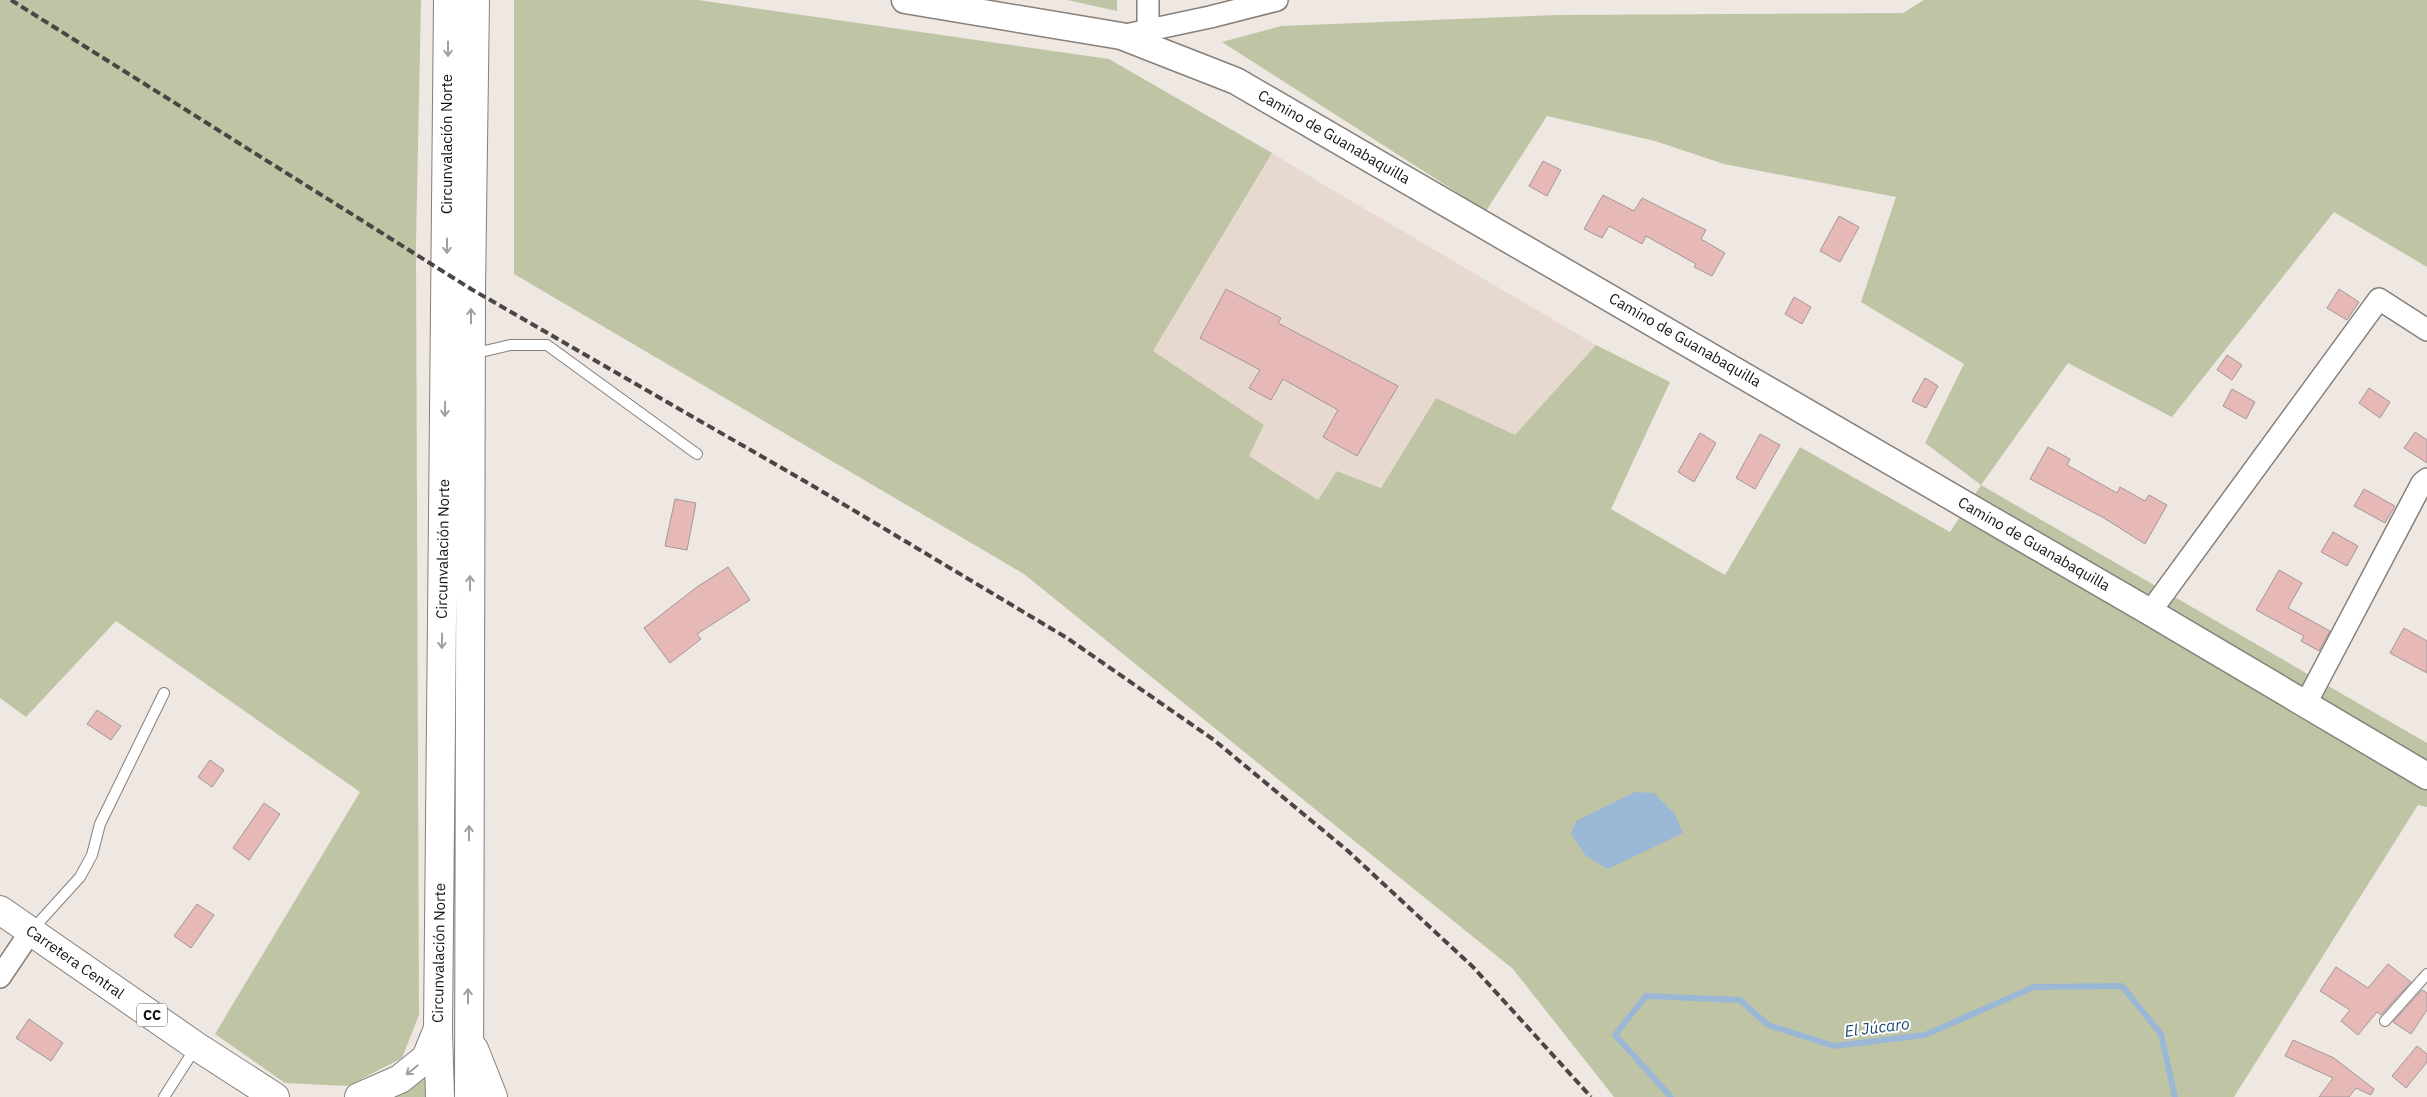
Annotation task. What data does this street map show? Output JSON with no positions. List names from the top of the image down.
{
  "streets": {
    "main road": ["Circunvalación Norte", "Carretera Central", "CC"],
    "street": ["Camino de Guanabaquilla"]
  },
  "water": ["El Júcaro"]
}
